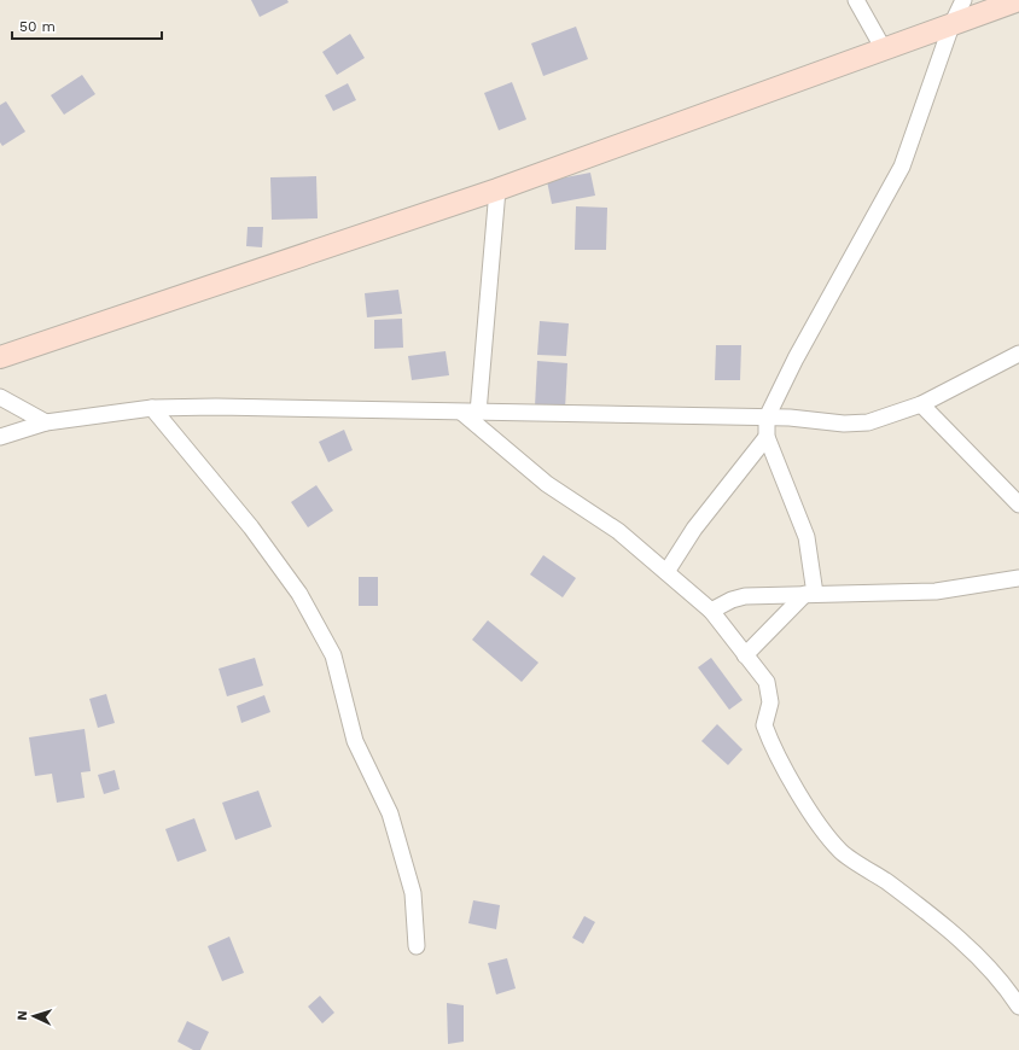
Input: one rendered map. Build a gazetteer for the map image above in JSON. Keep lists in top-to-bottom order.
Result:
{
  "scale_bar": "50 m",
  "north": "left"
}
